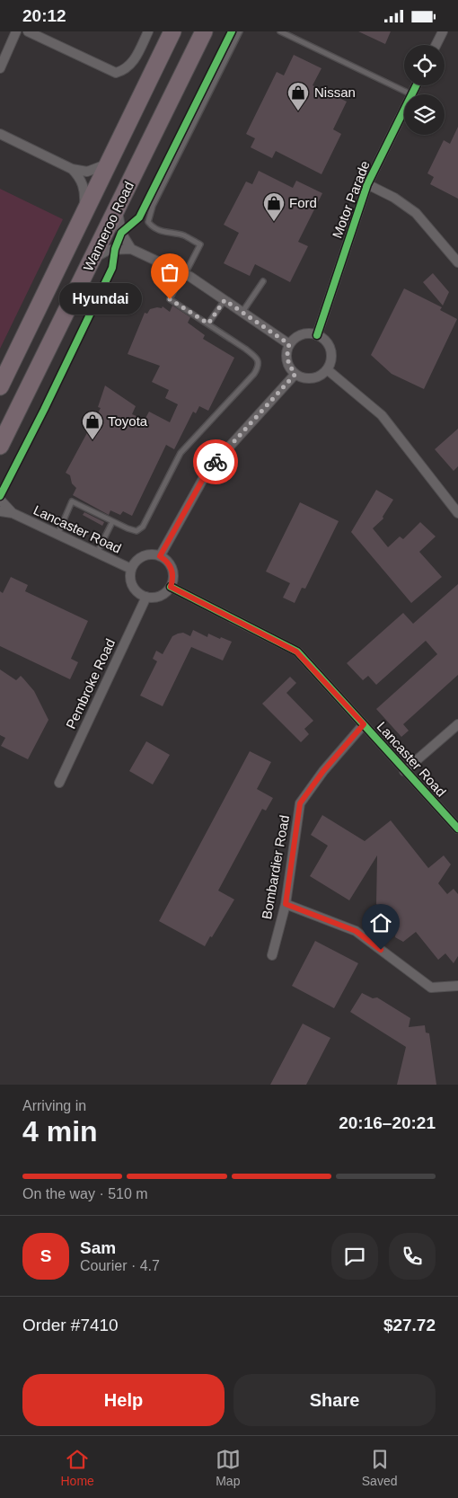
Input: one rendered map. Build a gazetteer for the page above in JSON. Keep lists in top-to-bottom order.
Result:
{
  "streets": {
    "highway": ["Wanneroo Road"],
    "street": [
      "Motor Parade",
      "Lancaster Road",
      "Pembroke Road",
      "Bombardier Road"
    ]
  },
  "crossings": [
    ["Lancaster Road", "Pembroke Road"],
    ["Lancaster Road", "Bombardier Road"]
  ],
  "places": {
    "shop": ["Nissan", "Ford", "Toyota"],
    "other": ["Hyundai"]
  },
  "page": {
    "status": "20:12",
    "bubble": "Hyundai",
    "heading": ["4 min", "Arriving in", "20:16–20:21"],
    "panel": [
      "Sam",
      "Courier · 4.7",
      "Order #7410",
      "$27.72"
    ],
    "bar": "On the way · 510 m",
    "round": "S",
    "buttons": ["Help", "Share"],
    "tabs": ["Home", "Map", "Saved"]
  }
}
